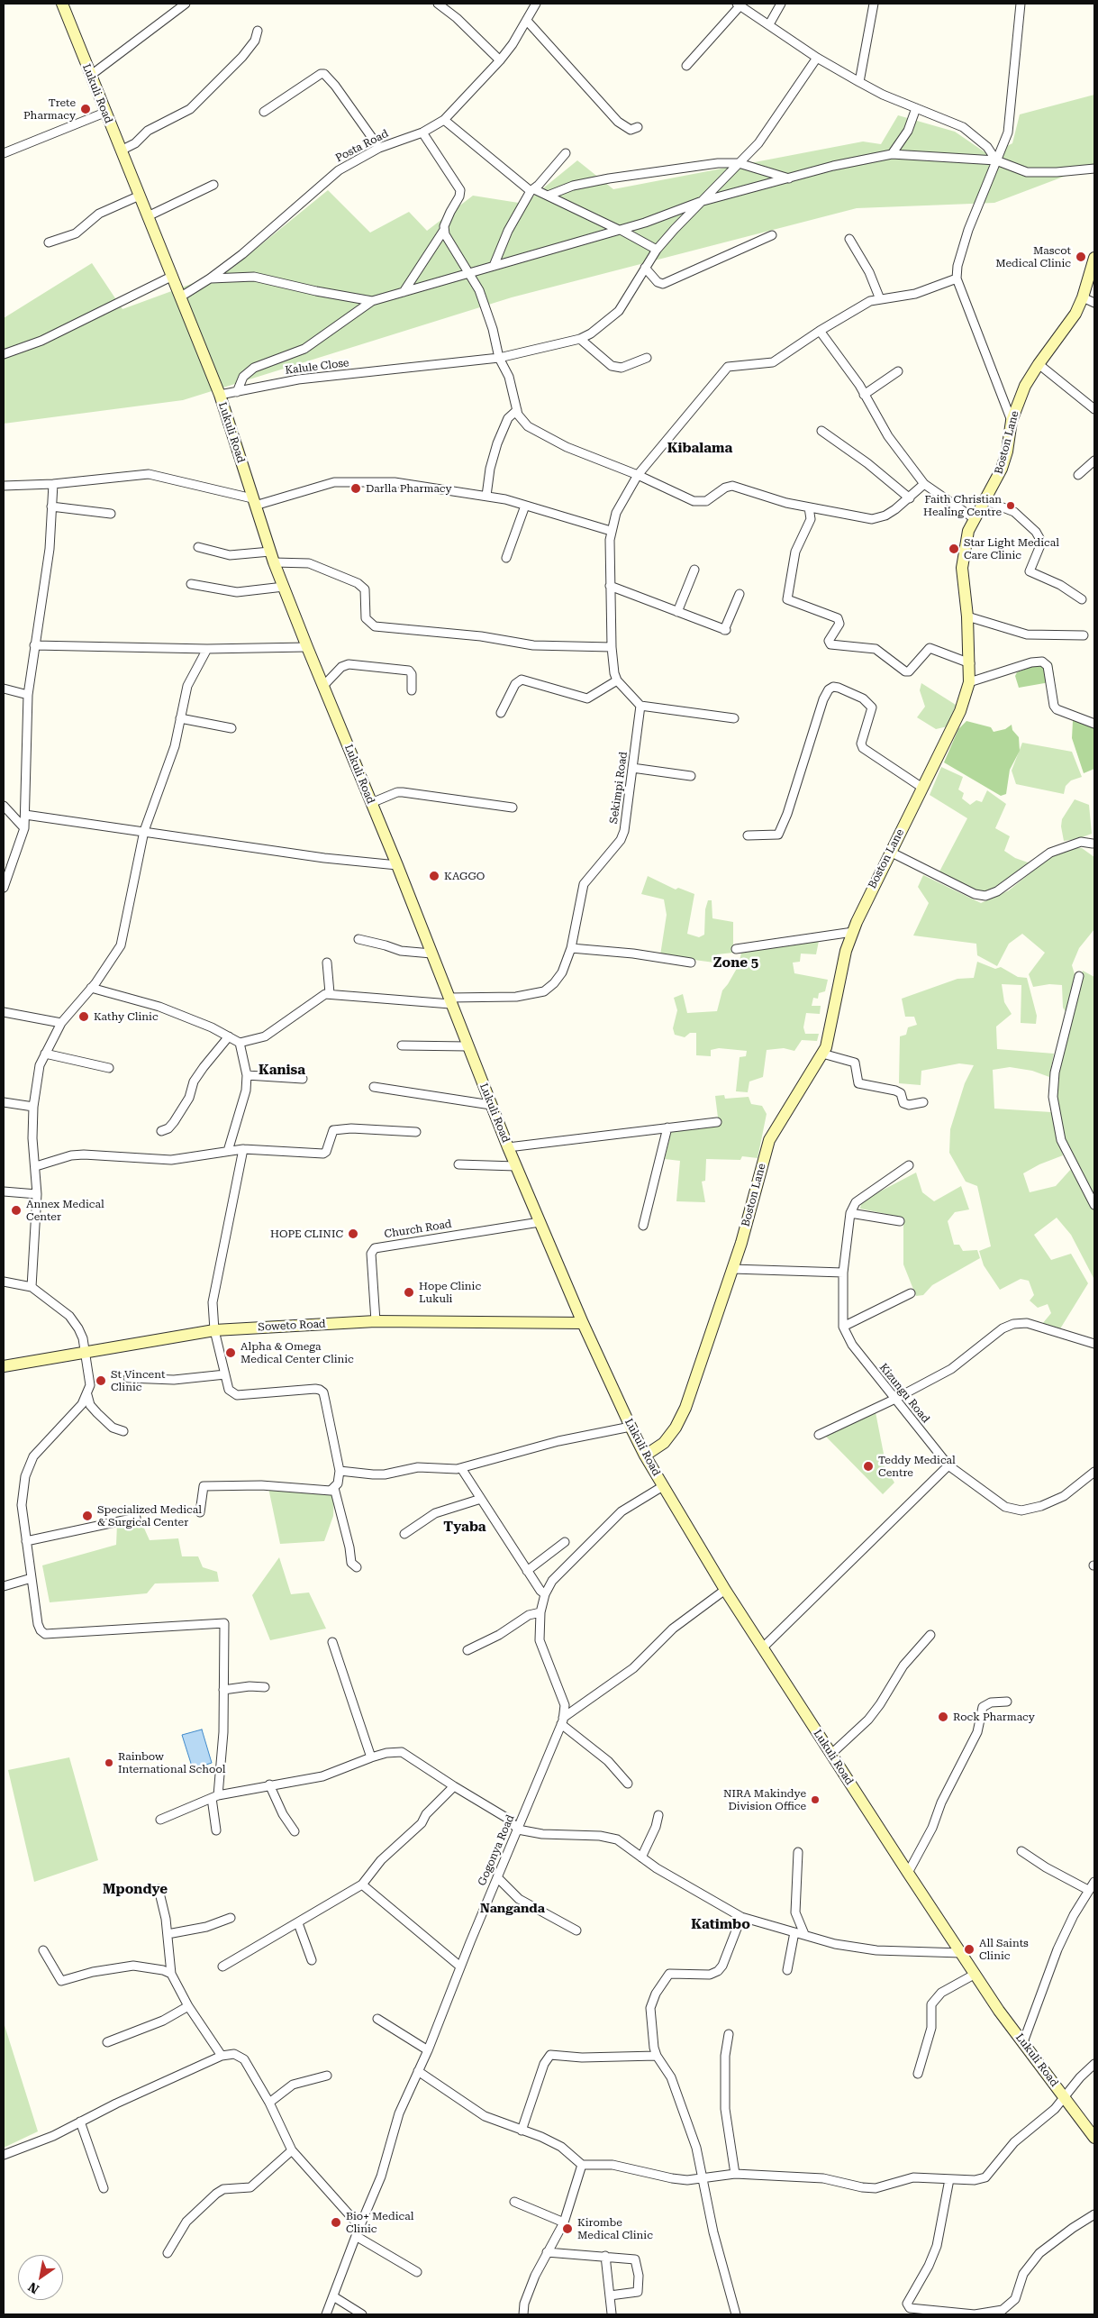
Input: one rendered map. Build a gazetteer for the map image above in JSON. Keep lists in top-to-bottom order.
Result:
{
  "streets": {
    "street": [
      "Lukuli Road",
      "Posta Road",
      "Kalule Close",
      "Boston Lane",
      "Sekimpi Road",
      "Church Road",
      "Soweto Road",
      "Kizungu Road",
      "Gogonya Road"
    ]
  },
  "crossings": [
    ["Lukuli Road", "Posta Road"],
    ["Lukuli Road", "Kalule Close"],
    ["Lukuli Road", "Boston Lane"],
    ["Lukuli Road", "Sekimpi Road"],
    ["Lukuli Road", "Church Road"],
    ["Lukuli Road", "Soweto Road"],
    ["Lukuli Road", "Gogonya Road"],
    ["Church Road", "Soweto Road"]
  ],
  "districts": [
    "Kibalama",
    "Zone 5",
    "Kanisa",
    "Tyaba",
    "Mpondye",
    "Nanganda",
    "Katimbo"
  ],
  "places": [
    "Trete Pharmacy",
    "Mascot Medical Clinic",
    "Darlla Pharmacy",
    "Faith Christian Healing Centre",
    "Star Light Medical Care Clinic",
    "KAGGO",
    "Kathy Clinic",
    "Annex Medical Center",
    "HOPE CLINIC",
    "Hope Clinic Lukuli",
    "Alpha & Omega Medical Center Clinic",
    "St Vincent Clinic",
    "Teddy Medical Centre",
    "Specialized Medical & Surgical Center",
    "Rock Pharmacy",
    "Rainbow International School",
    "NIRA Makindye Division Office",
    "All Saints Clinic",
    "Bio+ Medical Clinic",
    "Kirombe Medical Clinic"
  ],
  "north": "bottom left"
}
